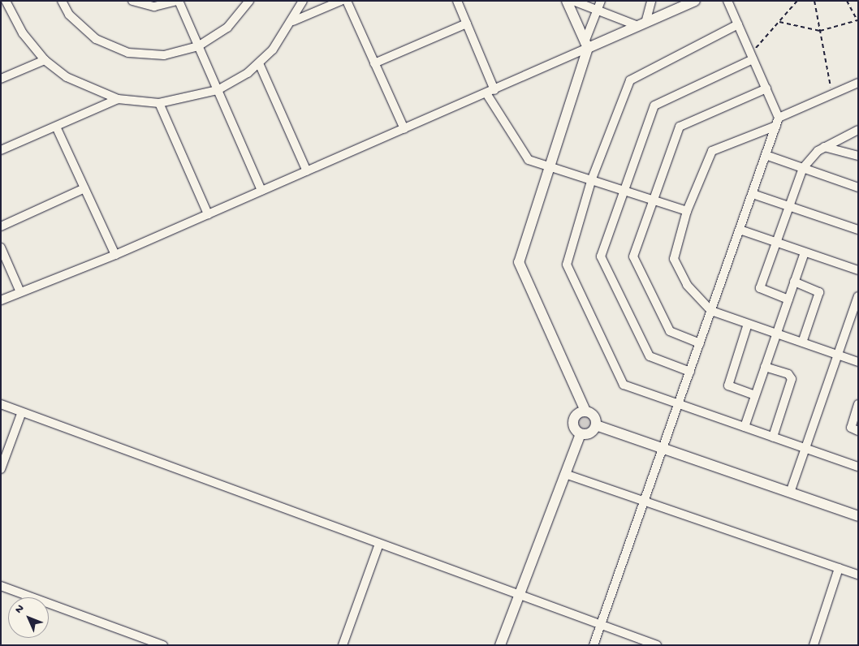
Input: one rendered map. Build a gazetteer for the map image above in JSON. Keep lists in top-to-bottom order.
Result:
{
  "north": "top left"
}
